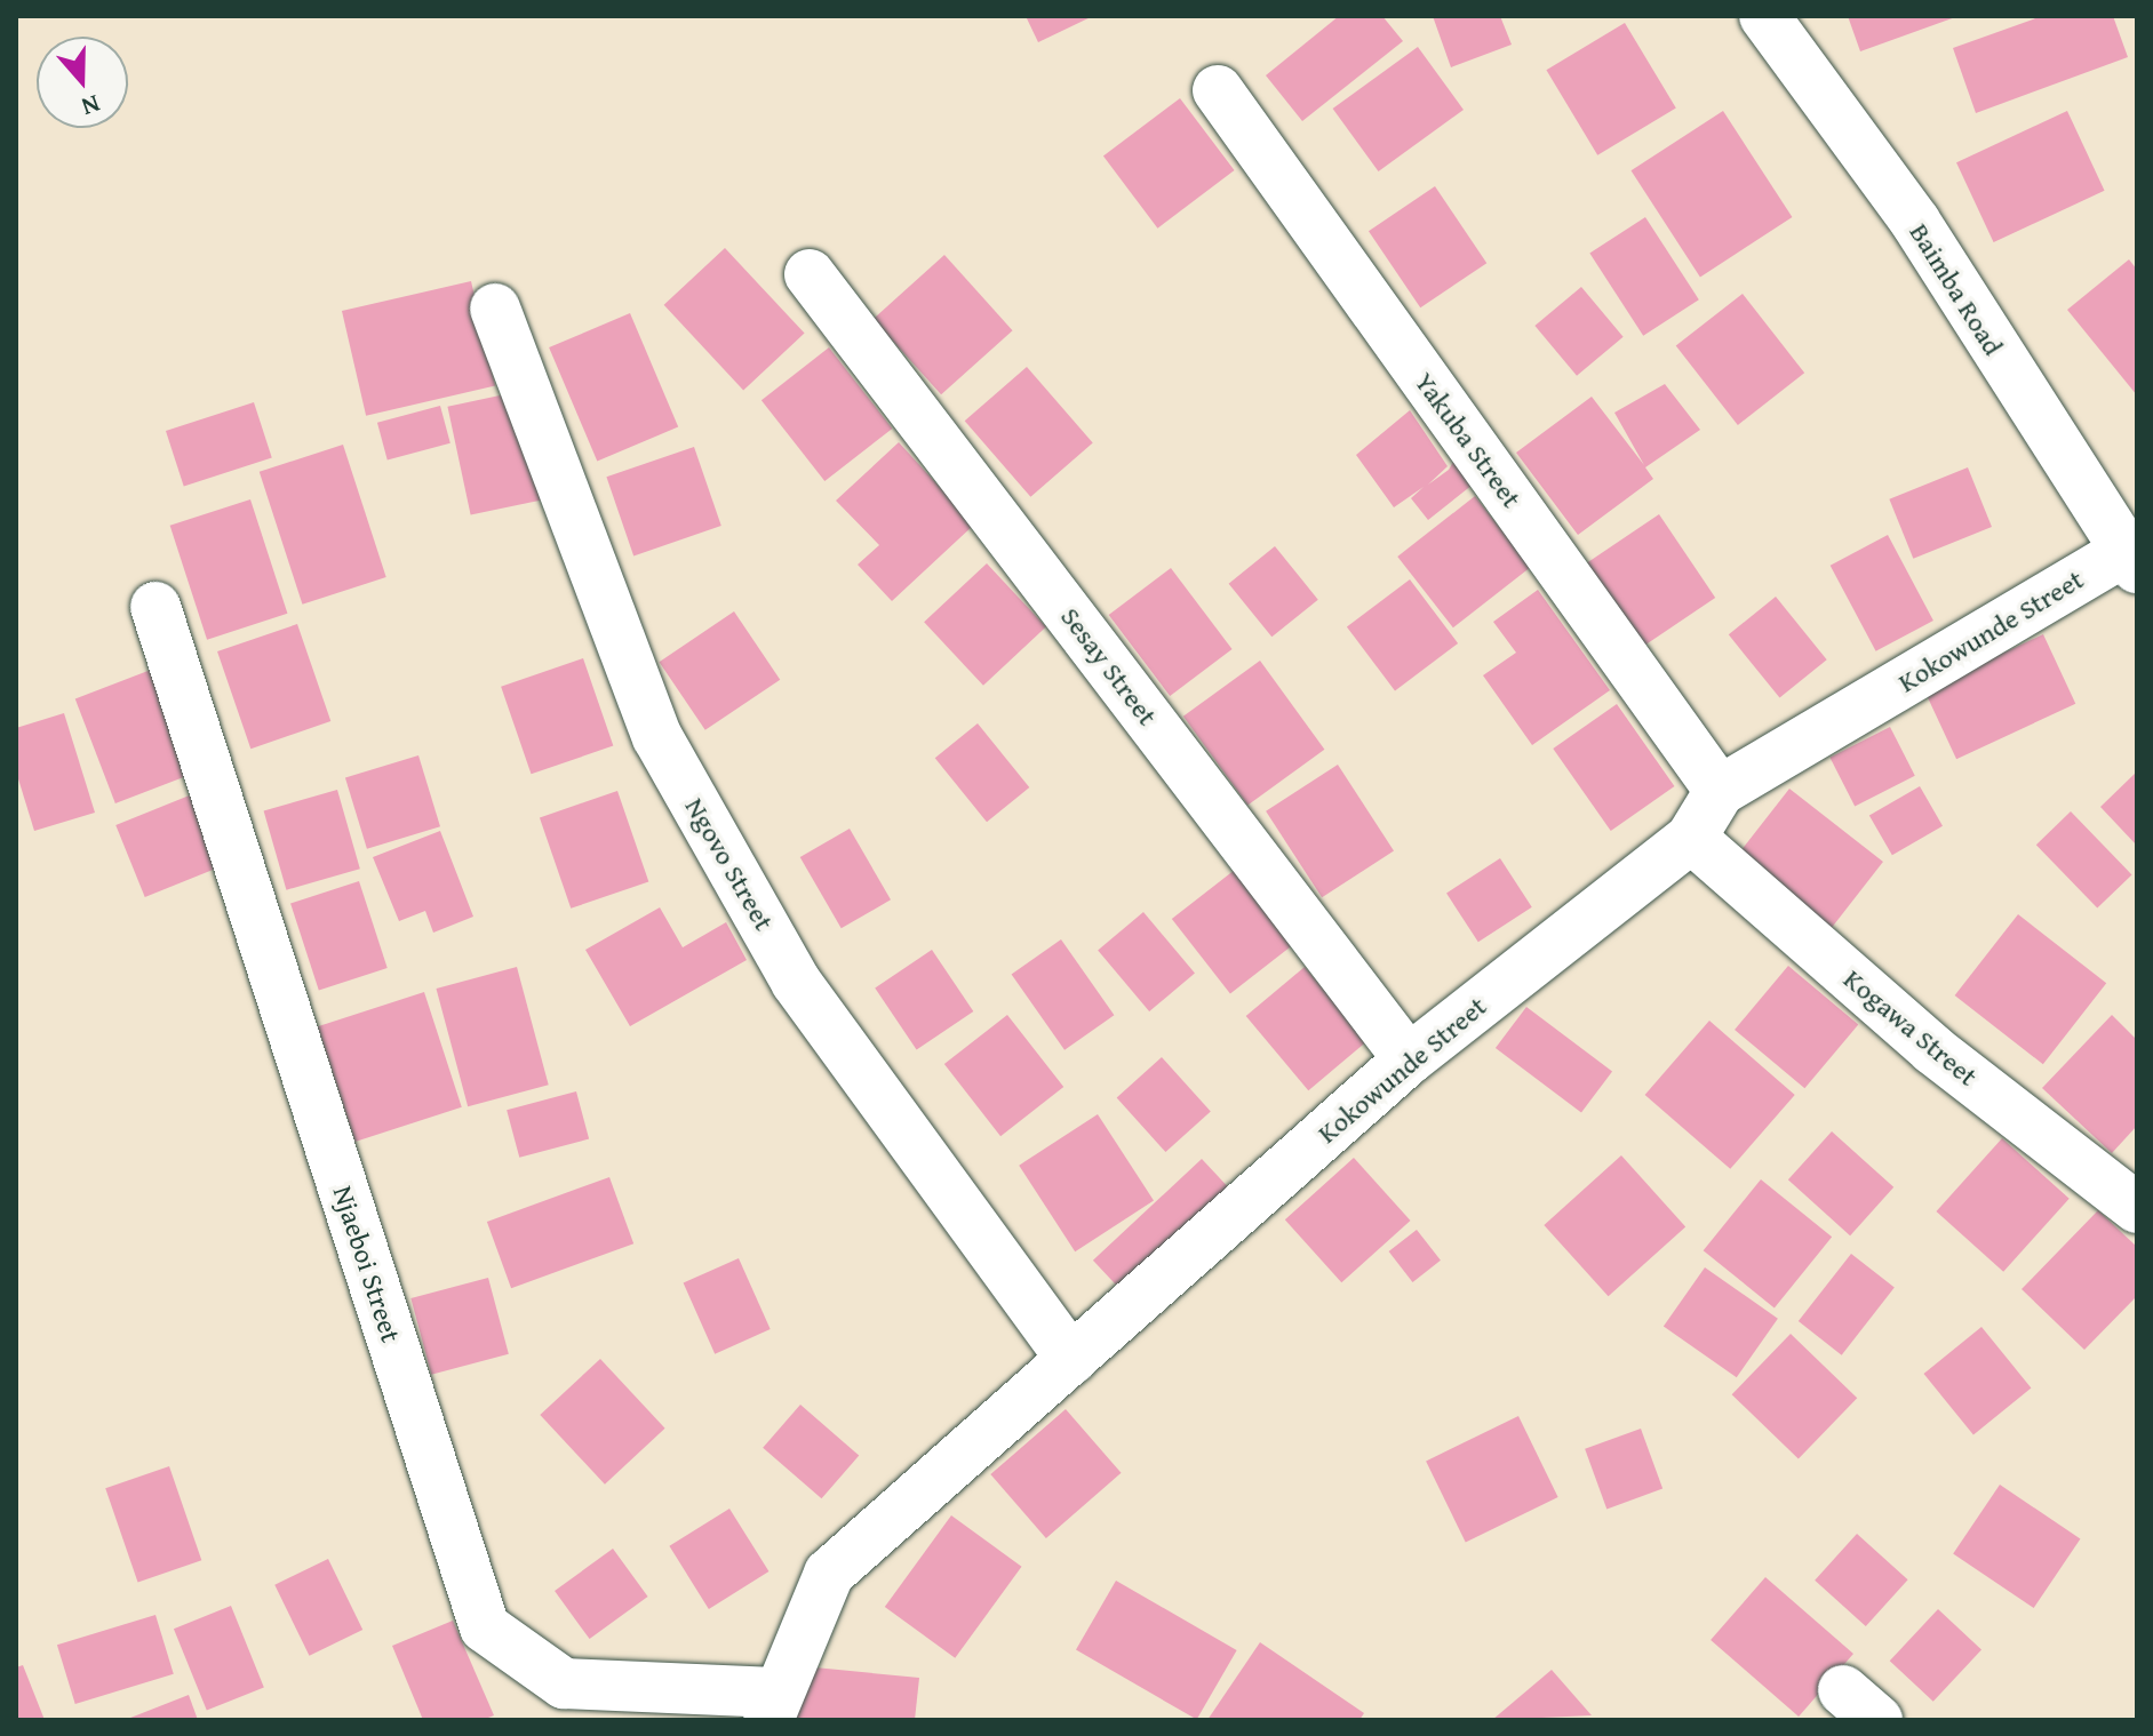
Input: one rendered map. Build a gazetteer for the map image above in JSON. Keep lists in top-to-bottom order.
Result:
{
  "streets": {
    "street": [
      "Baimba Road",
      "Yakuba Street",
      "Kokowunde Street",
      "Sesay Street",
      "Ngovo Street",
      "Kogawa Street",
      "Njaeboi Street"
    ]
  },
  "crossings": [
    ["Baimba Road", "Kokowunde Street"],
    ["Yakuba Street", "Kokowunde Street"],
    ["Kokowunde Street", "Sesay Street"],
    ["Kokowunde Street", "Ngovo Street"],
    ["Kokowunde Street", "Kogawa Street"],
    ["Kokowunde Street", "Njaeboi Street"]
  ],
  "north": "bottom"
}
